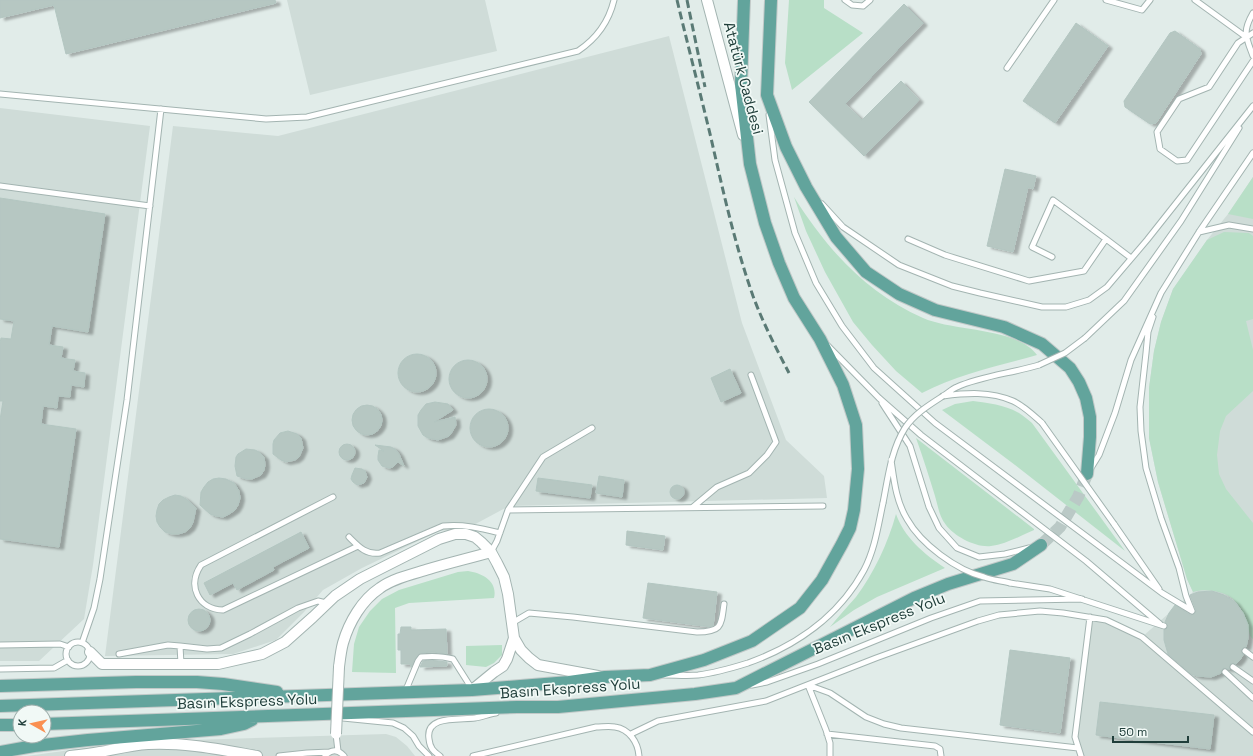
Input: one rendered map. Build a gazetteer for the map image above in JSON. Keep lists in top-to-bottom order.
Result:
{
  "streets": {
    "main road": ["Basın Ekspress Yolu"],
    "street": ["Atatürk Caddesi"]
  },
  "scale_bar": "50 m",
  "north": "left"
}
